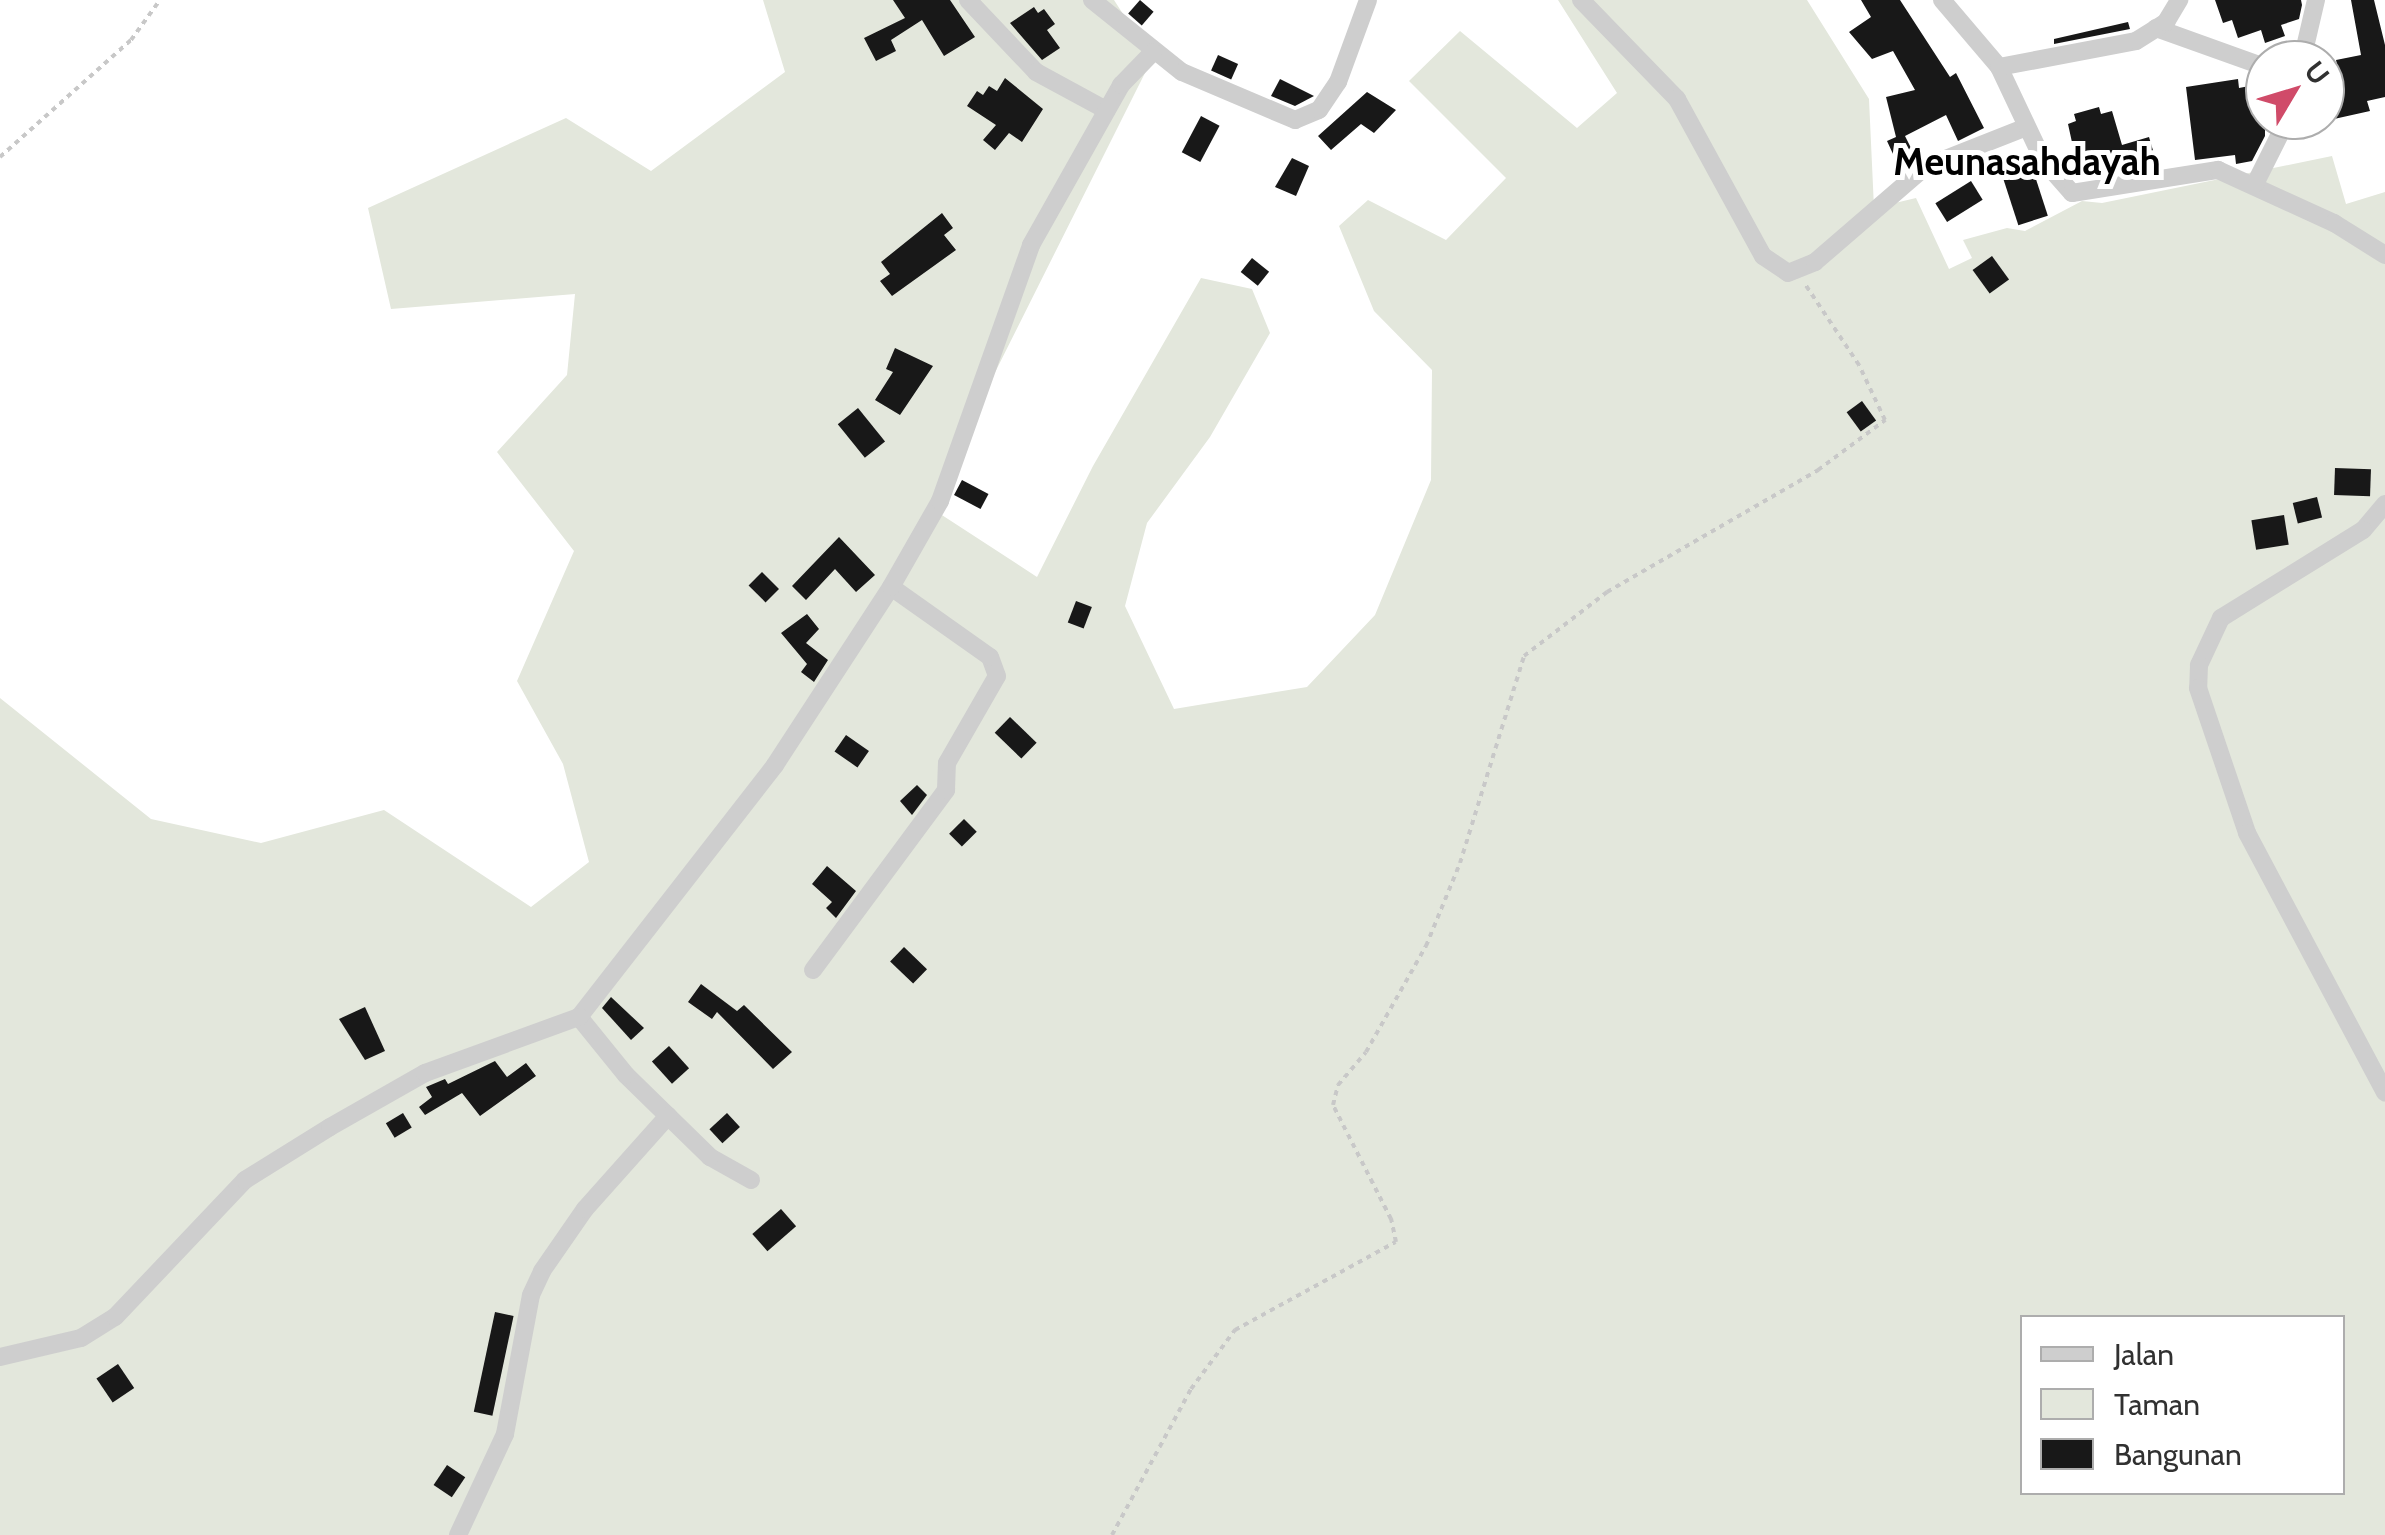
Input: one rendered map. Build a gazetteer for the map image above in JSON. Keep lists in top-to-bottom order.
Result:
{
  "districts": ["Meunasahdayah"],
  "legend": ["Jalan", "Taman", "Bangunan"],
  "north": "top right"
}
